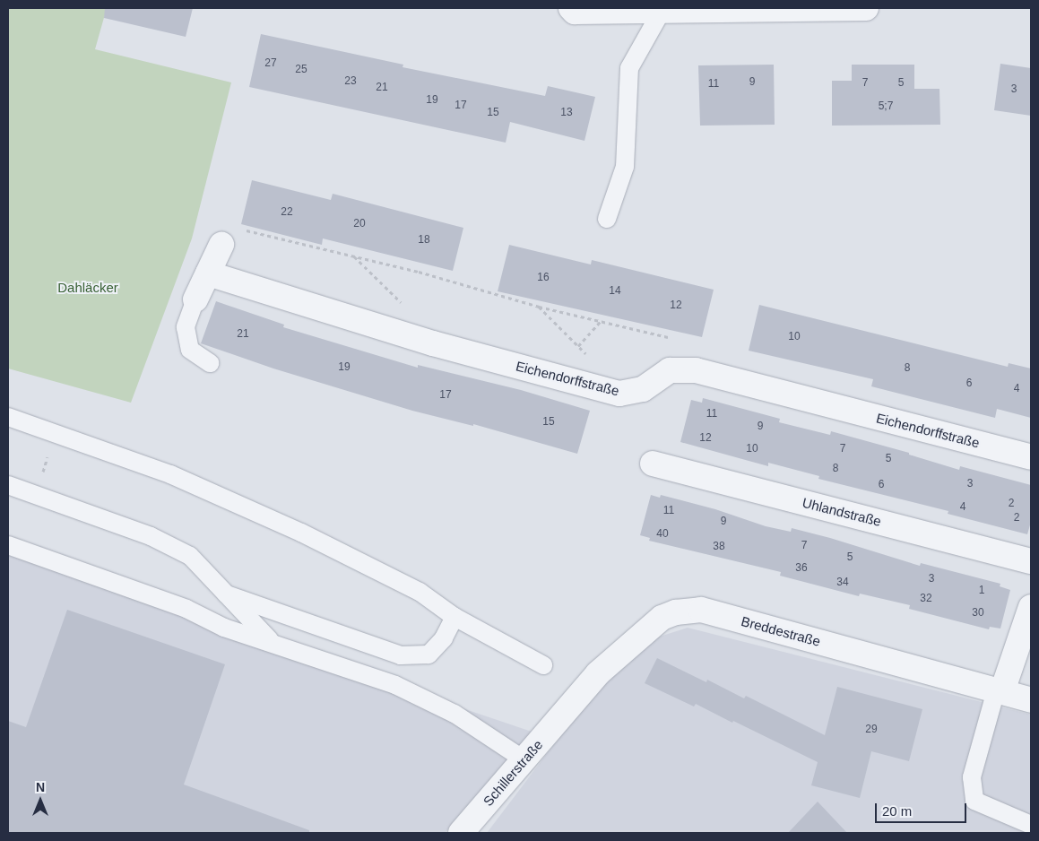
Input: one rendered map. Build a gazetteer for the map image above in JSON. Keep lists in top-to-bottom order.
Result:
{
  "streets": {
    "street": [
      "Eichendorffstraße",
      "Uhlandstraße",
      "Breddestraße",
      "Schillerstraße"
    ]
  },
  "crossings": [
    ["Breddestraße", "Schillerstraße"]
  ],
  "parks": ["Dahläcker"],
  "house_numbers": [
    "27",
    "25",
    "23",
    "9",
    "7",
    "5",
    "11",
    "21",
    "3",
    "19",
    "17",
    "5;7",
    "15",
    "13",
    "22",
    "20",
    "18",
    "16",
    "14",
    "12",
    "21",
    "10",
    "19",
    "8",
    "6",
    "4",
    "17",
    "11",
    "15",
    "9",
    "12",
    "10",
    "7",
    "5",
    "8",
    "3",
    "6",
    "2",
    "4",
    "11",
    "2",
    "9",
    "40",
    "7",
    "38",
    "5",
    "36",
    "3",
    "34",
    "1",
    "32",
    "30",
    "29"
  ],
  "scale_bar": "20 m",
  "north": "top"
}
